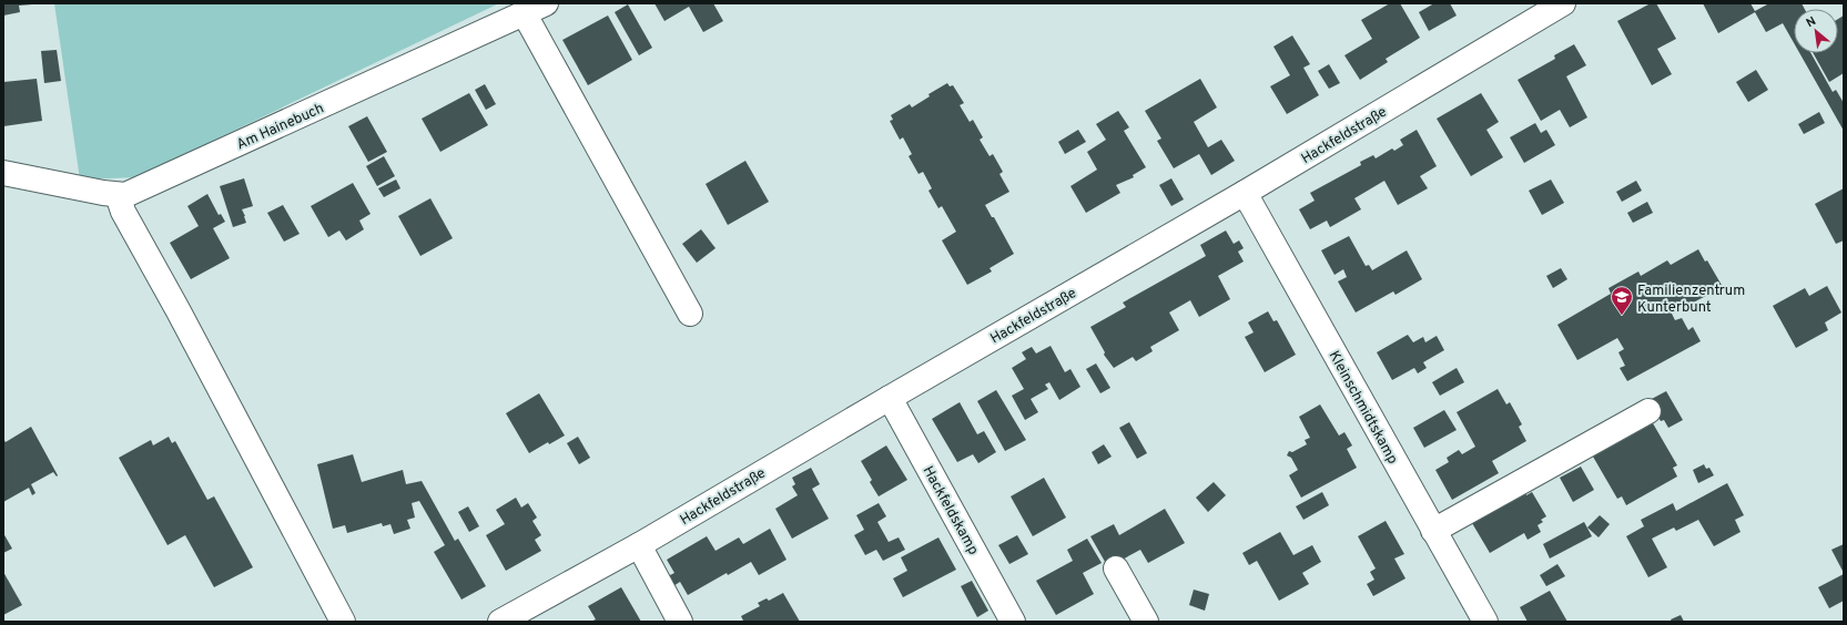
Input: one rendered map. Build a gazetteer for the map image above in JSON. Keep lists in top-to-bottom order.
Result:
{
  "streets": {
    "street": [
      "Am Hainebuch",
      "Hackfeldstraße",
      "Kleinschmidtskamp",
      "Hackfeldskamp"
    ]
  },
  "crossings": [
    ["Hackfeldstraße", "Kleinschmidtskamp"],
    ["Hackfeldstraße", "Hackfeldskamp"]
  ],
  "places": {
    "school or university": ["Familienzentrum Kunterbunt"]
  },
  "north": "top left"
}
